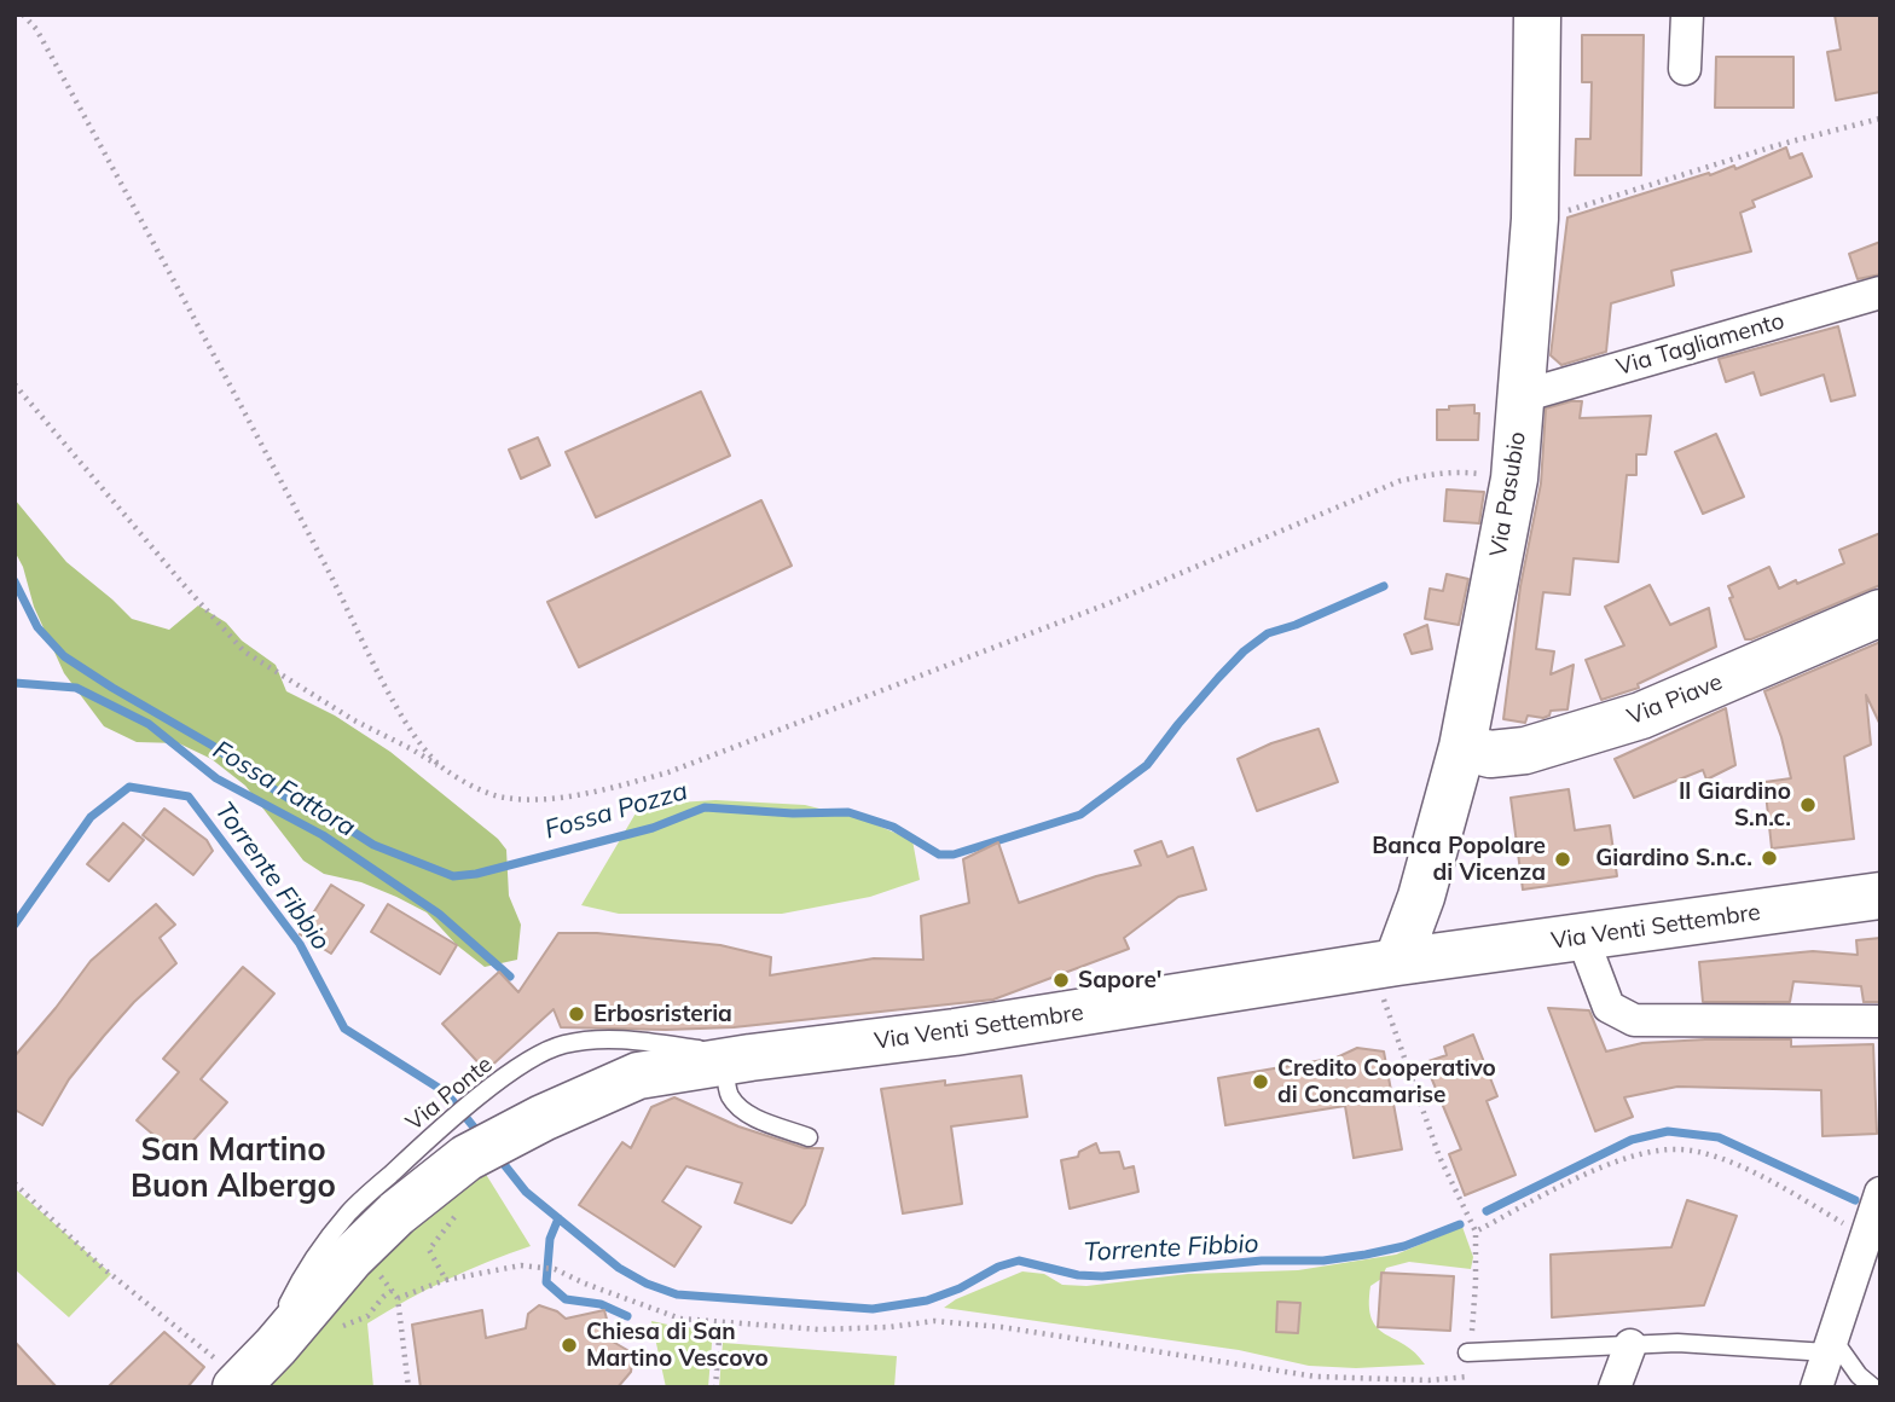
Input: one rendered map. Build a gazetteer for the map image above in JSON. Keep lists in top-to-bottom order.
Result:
{
  "streets": {
    "main road": ["Via Pasubio", "Via Piave", "Via Venti Settembre"],
    "street": ["Via Tagliamento"],
    "lane": ["Via Ponte"]
  },
  "crossings": [
    ["Via Tagliamento", "Via Pasubio"],
    ["Via Pasubio", "Via Piave"],
    ["Via Pasubio", "Via Venti Settembre"],
    ["Via Venti Settembre", "Via Ponte"]
  ],
  "districts": ["San Martino Buon Albergo"],
  "water": ["Fossa Fattora", "Fossa Pozza", "Torrente Fibbio"],
  "places": [
    "Il Giardino S.n.c.",
    "Giardino S.n.c.",
    "Banca Popolare di Vicenza",
    "Sapore'",
    "Erbosristeria",
    "Credito Cooperativo di Concamarise",
    "Chiesa di San Martino Vescovo"
  ]
}
